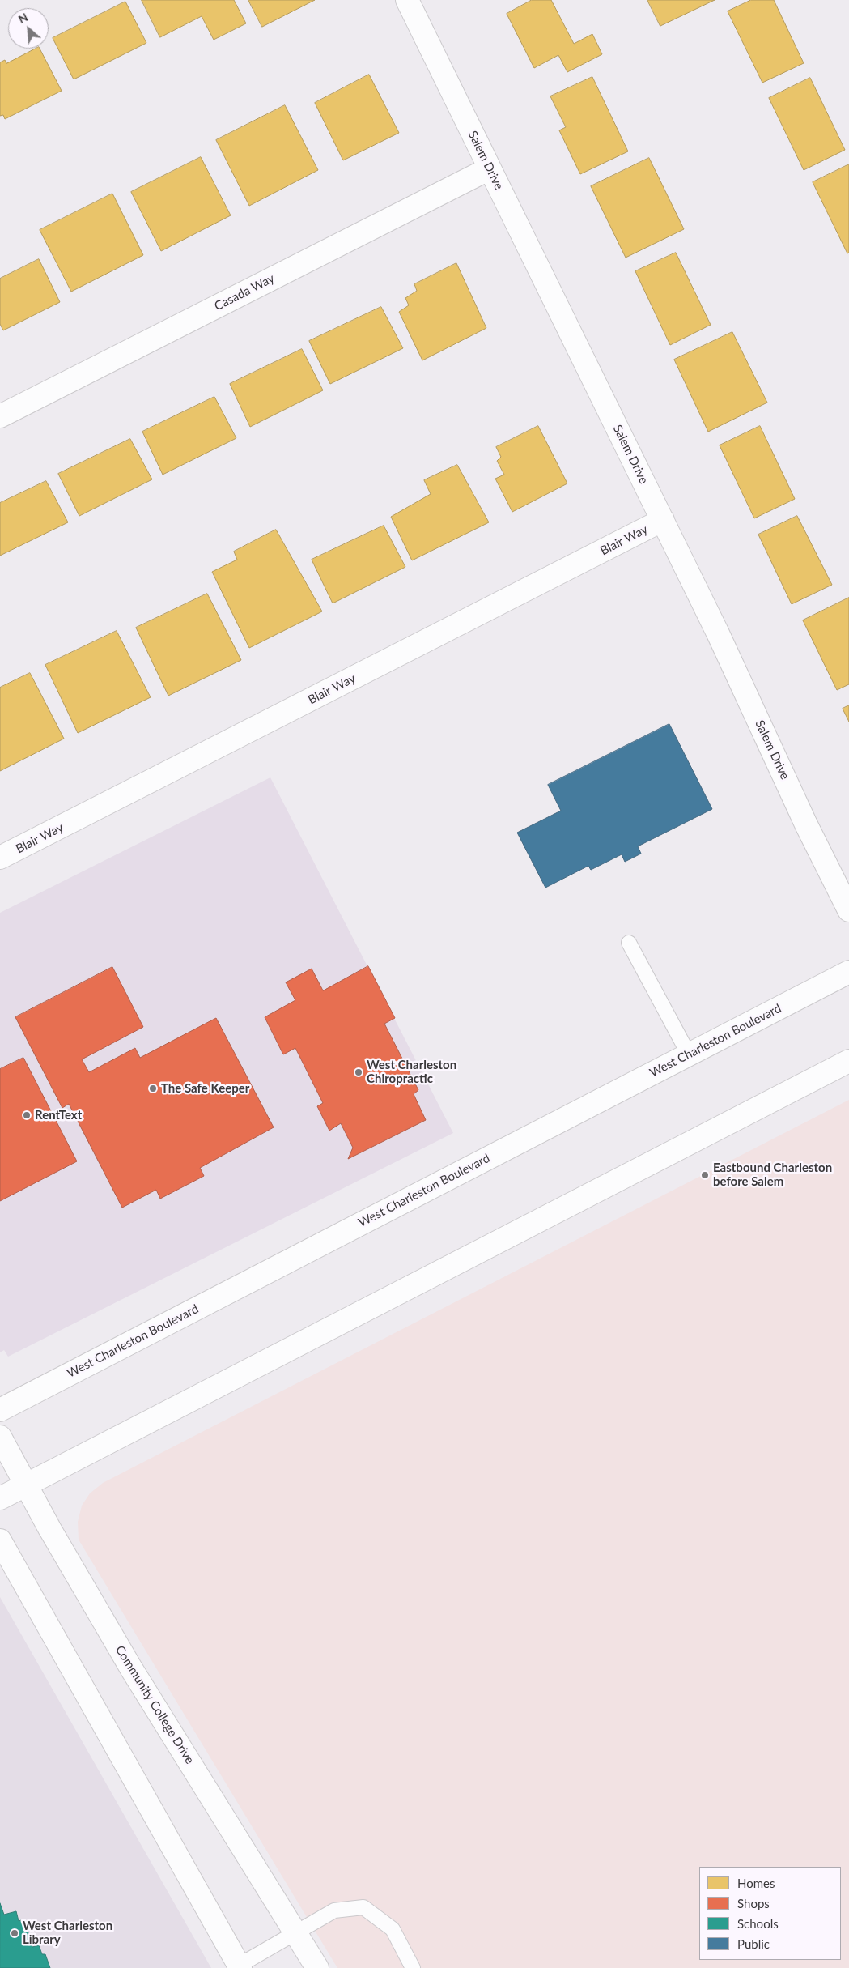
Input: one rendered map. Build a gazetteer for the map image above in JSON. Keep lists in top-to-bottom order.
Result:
{
  "streets": {
    "street": [
      "Salem Drive",
      "Casada Way",
      "Blair Way",
      "West Charleston Boulevard",
      "Community College Drive"
    ]
  },
  "crossings": [
    ["Salem Drive", "Casada Way"],
    ["Salem Drive", "Blair Way"]
  ],
  "places": [
    "West Charleston Chiropractic",
    "The Safe Keeper",
    "RentText",
    "Eastbound Charleston before Salem",
    "West Charleston Library"
  ],
  "legend": [
    "Homes",
    "Shops",
    "Schools",
    "Public"
  ],
  "north": "top left"
}
